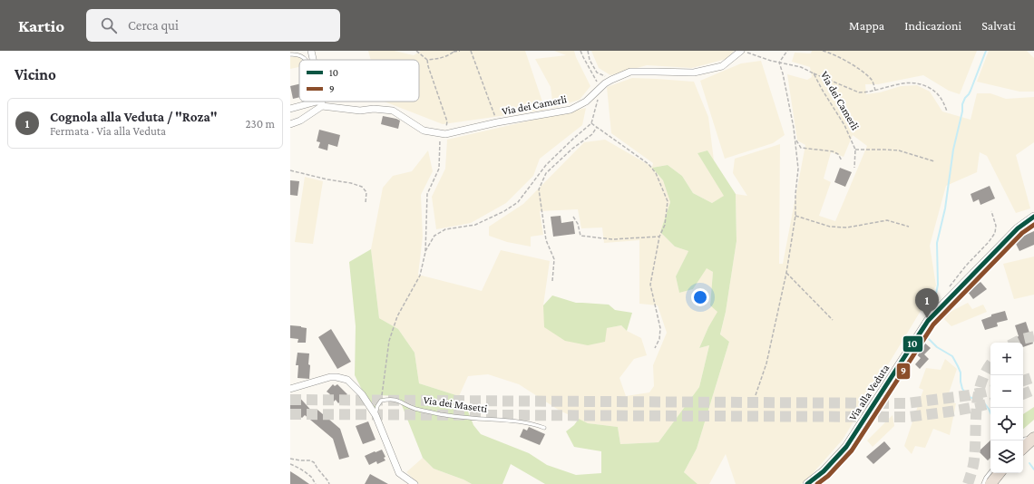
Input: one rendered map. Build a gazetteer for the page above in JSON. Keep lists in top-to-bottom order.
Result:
{
  "streets": {
    "street": ["Via dei Camerli", "Via alla Veduta"],
    "lane": ["Via dei Masetti"]
  },
  "lines": ["transit line 10", "transit line 9"],
  "legend": ["10", "9"],
  "page": {
    "header": "Kartio",
    "search": "Cerca qui",
    "nav": ["Mappa", "Indicazioni", "Salvati"],
    "heading": "Vicino",
    "list": [
      {
        "mark": "1",
        "name": "Cognola alla Veduta / \"Roza\"",
        "note": "Fermata · Via alla Veduta",
        "value": "230 m"
      }
    ],
    "pins": "1",
    "map_buttons": ["+", "−"]
  }
}
